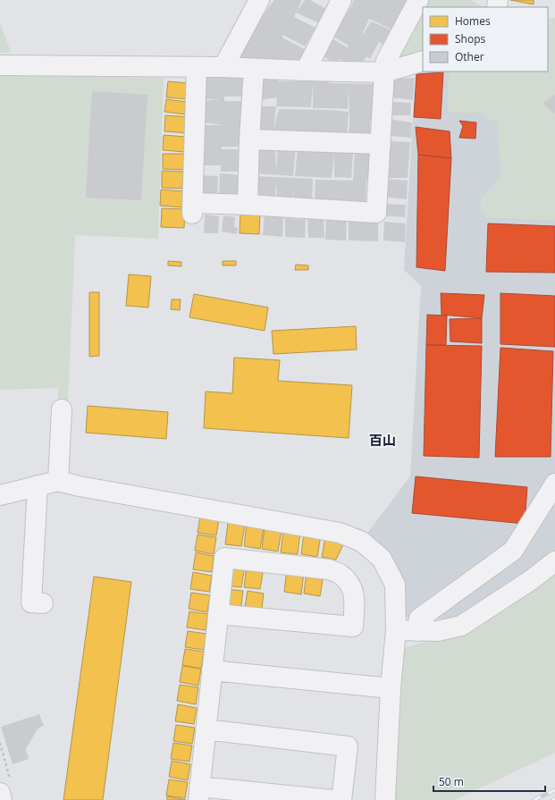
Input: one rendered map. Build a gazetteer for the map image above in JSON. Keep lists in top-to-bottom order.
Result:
{
  "districts": ["百山"],
  "legend": ["Homes", "Shops", "Other"],
  "scale_bar": "50 m"
}
